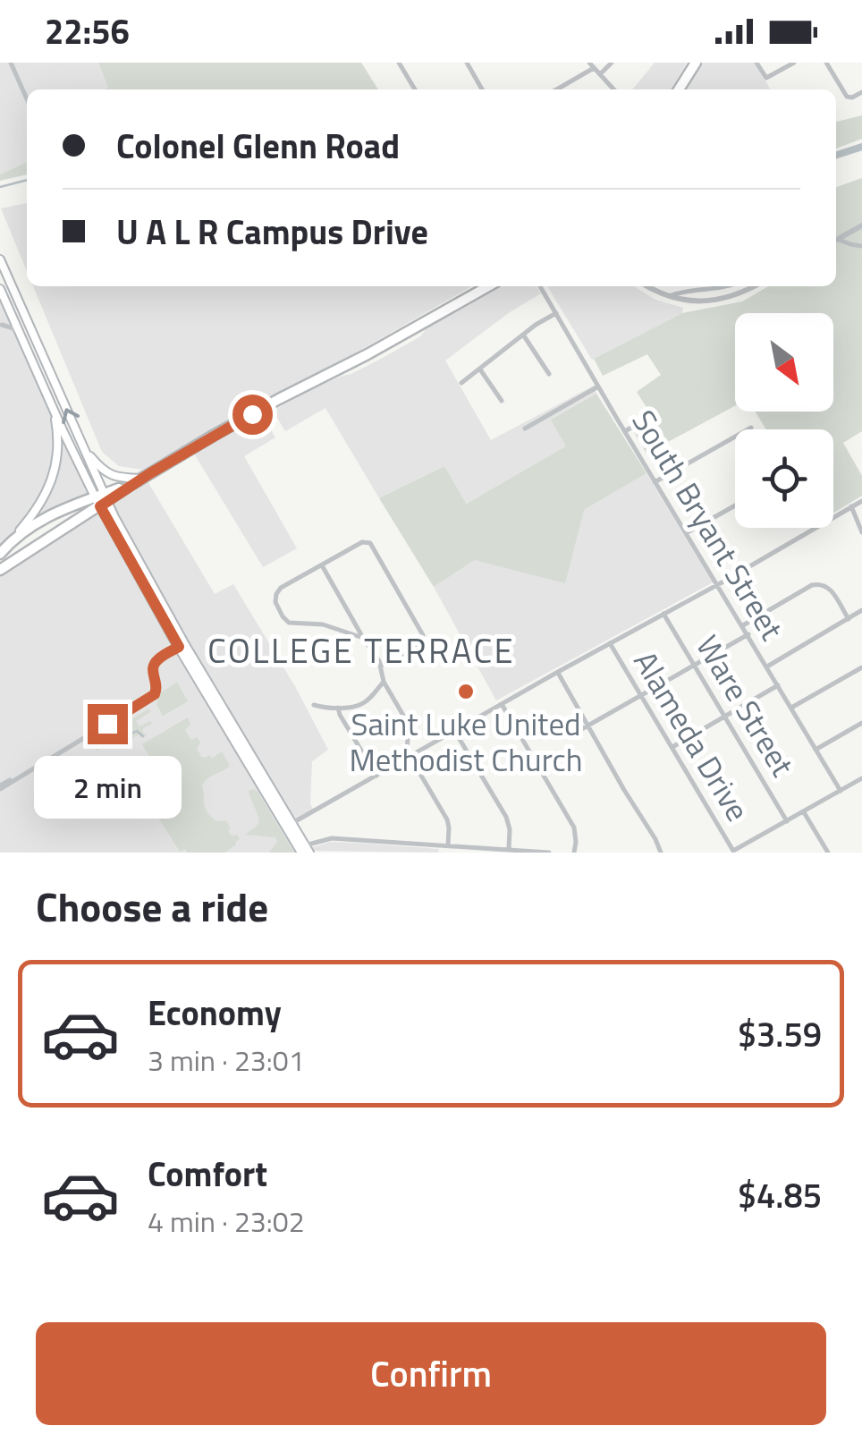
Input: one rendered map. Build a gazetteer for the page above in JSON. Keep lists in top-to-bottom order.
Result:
{
  "streets": {
    "street": ["South Bryant Street", "Ware Street", "Alameda Drive"]
  },
  "districts": ["COLLEGE TERRACE"],
  "places": ["Saint Luke United Methodist Church"],
  "north": "bottom right",
  "page": {
    "status": "22:56",
    "banner": ["Colonel Glenn Road", "U A L R Campus Drive"],
    "bubble": "2 min",
    "heading": "Choose a ride",
    "list": [
      {
        "name": "Economy",
        "note": "3 min · 23:01",
        "value": "$3.59"
      },
      {
        "name": "Comfort",
        "note": "4 min · 23:02",
        "value": "$4.85"
      }
    ],
    "buttons": "Confirm"
  }
}
